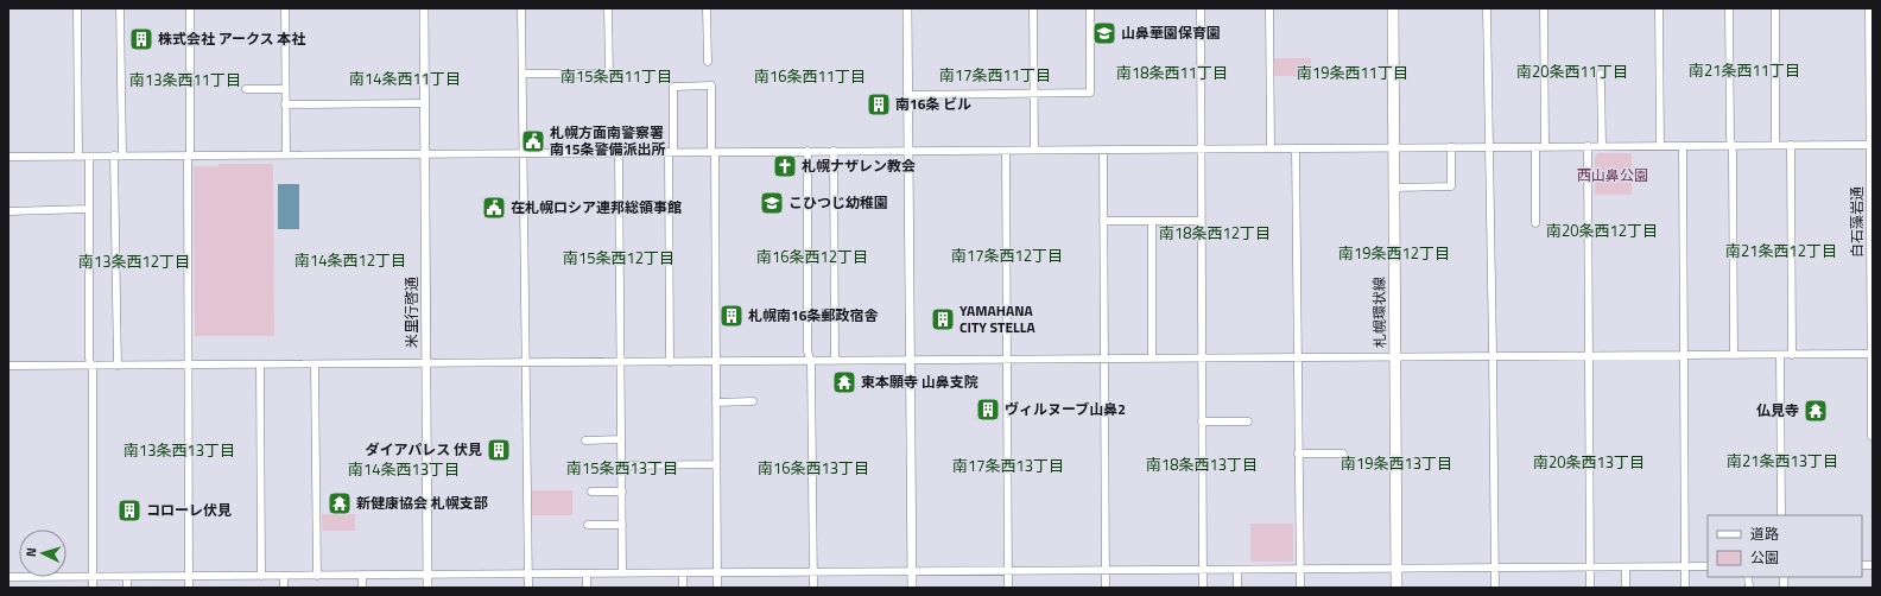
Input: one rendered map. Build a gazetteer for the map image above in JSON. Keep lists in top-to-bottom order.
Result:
{
  "streets": {
    "main road": ["白石藻岩通", "札幌環状線"],
    "street": ["米里行啓通"]
  },
  "districts": [
    "南21条西11丁目",
    "南20条西11丁目",
    "南18条西11丁目",
    "南19条西11丁目",
    "南17条西11丁目",
    "南15条西11丁目",
    "南16条西11丁目",
    "南14条西11丁目",
    "南13条西11丁目",
    "南20条西12丁目",
    "南18条西12丁目",
    "南21条西12丁目",
    "南19条西12丁目",
    "南17条西12丁目",
    "南16条西12丁目",
    "南15条西12丁目",
    "南14条西12丁目",
    "南13条西12丁目",
    "南13条西13丁目",
    "南21条西13丁目",
    "南20条西13丁目",
    "南19条西13丁目",
    "南18条西13丁目",
    "南17条西13丁目",
    "南15条西13丁目",
    "南16条西13丁目",
    "南14条西13丁目"
  ],
  "parks": ["西山鼻公園"],
  "places": {
    "school or university": ["山鼻華園保育園", "こひつじ幼稚園"],
    "building": [
      "株式会社 アークス 本社",
      "南16条 ビル",
      "札幌南16条郵政宿舎",
      "YAMAHANA CITY STELLA",
      "ヴィルヌーブ山鼻2",
      "ダイアパレス 伏見",
      "コローレ伏見"
    ],
    "public building": ["札幌方面南警察署 南15条警備派出所", "在札幌ロシア連邦総領事館"],
    "church": ["札幌ナザレン教会"],
    "temple": ["東本願寺 山鼻支院", "仏見寺", "新健康協会 札幌支部"]
  },
  "legend": ["道路", "公園"],
  "north": "left"
}
